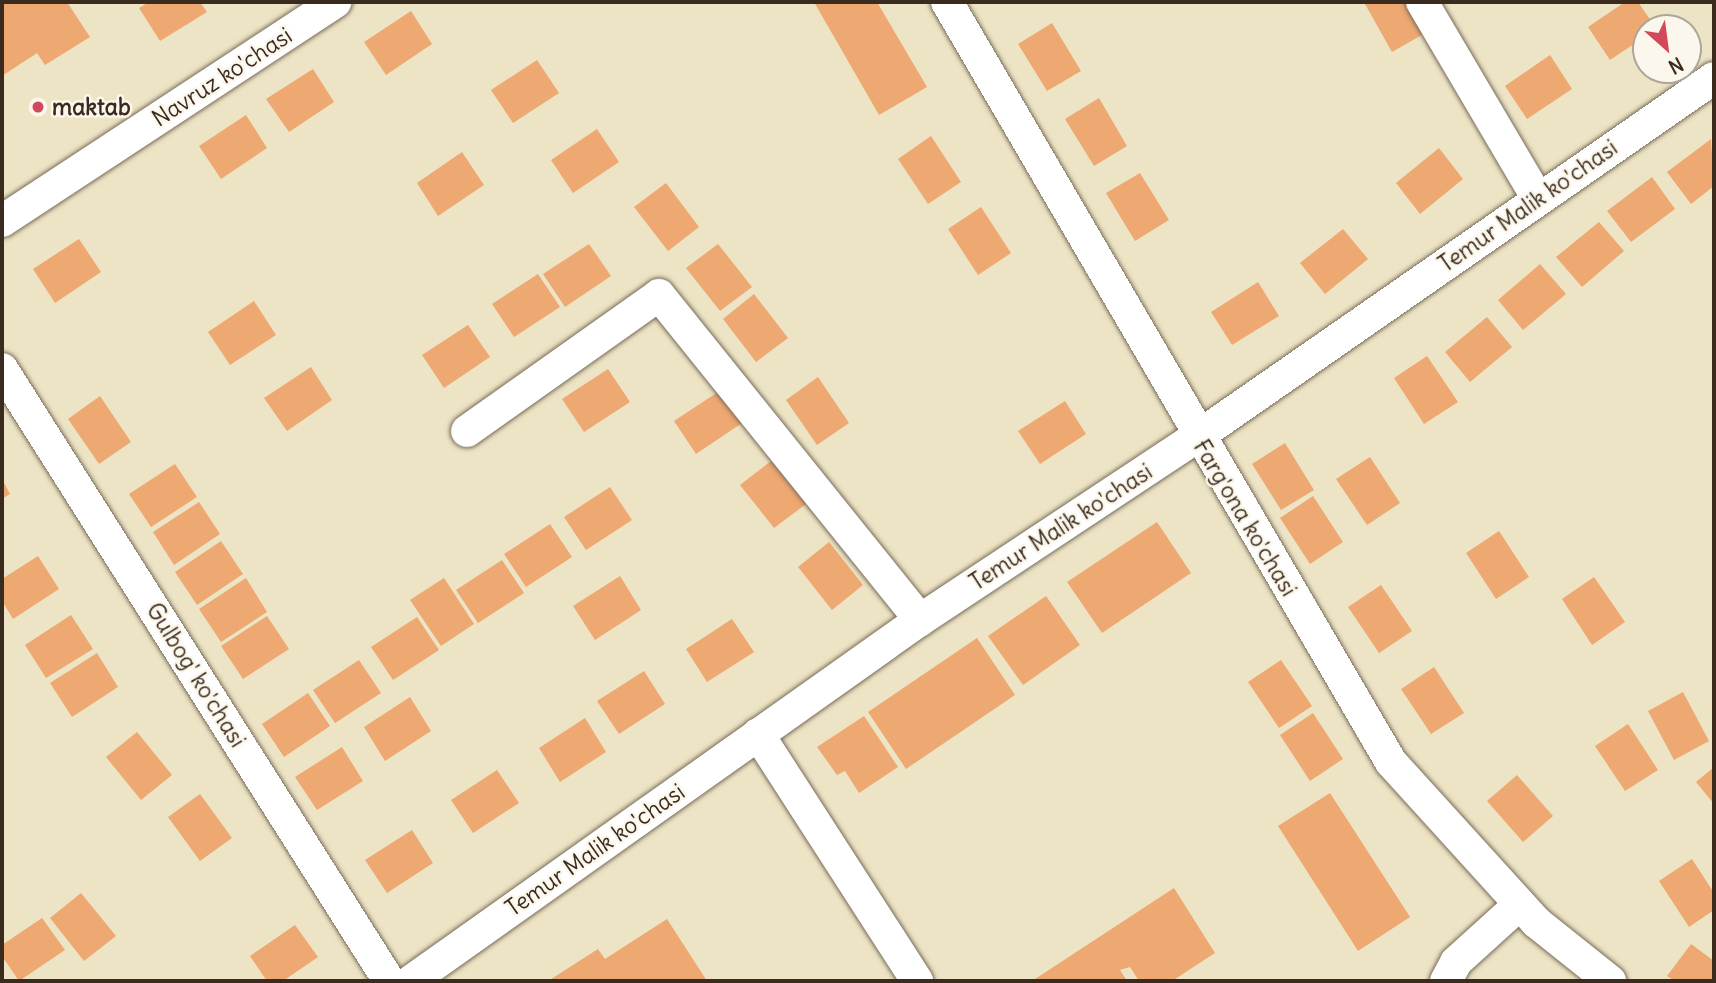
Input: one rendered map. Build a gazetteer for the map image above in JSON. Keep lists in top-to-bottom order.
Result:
{
  "streets": {
    "street": [
      "Navruz ko'chasi",
      "Temur Malik ko'chasi",
      "Farg'ona ko'chasi",
      "Gulbog' ko'chasi"
    ]
  },
  "crossings": [
    ["Temur Malik ko'chasi", "Farg'ona ko'chasi"]
  ],
  "places": ["maktab"],
  "north": "bottom right"
}
